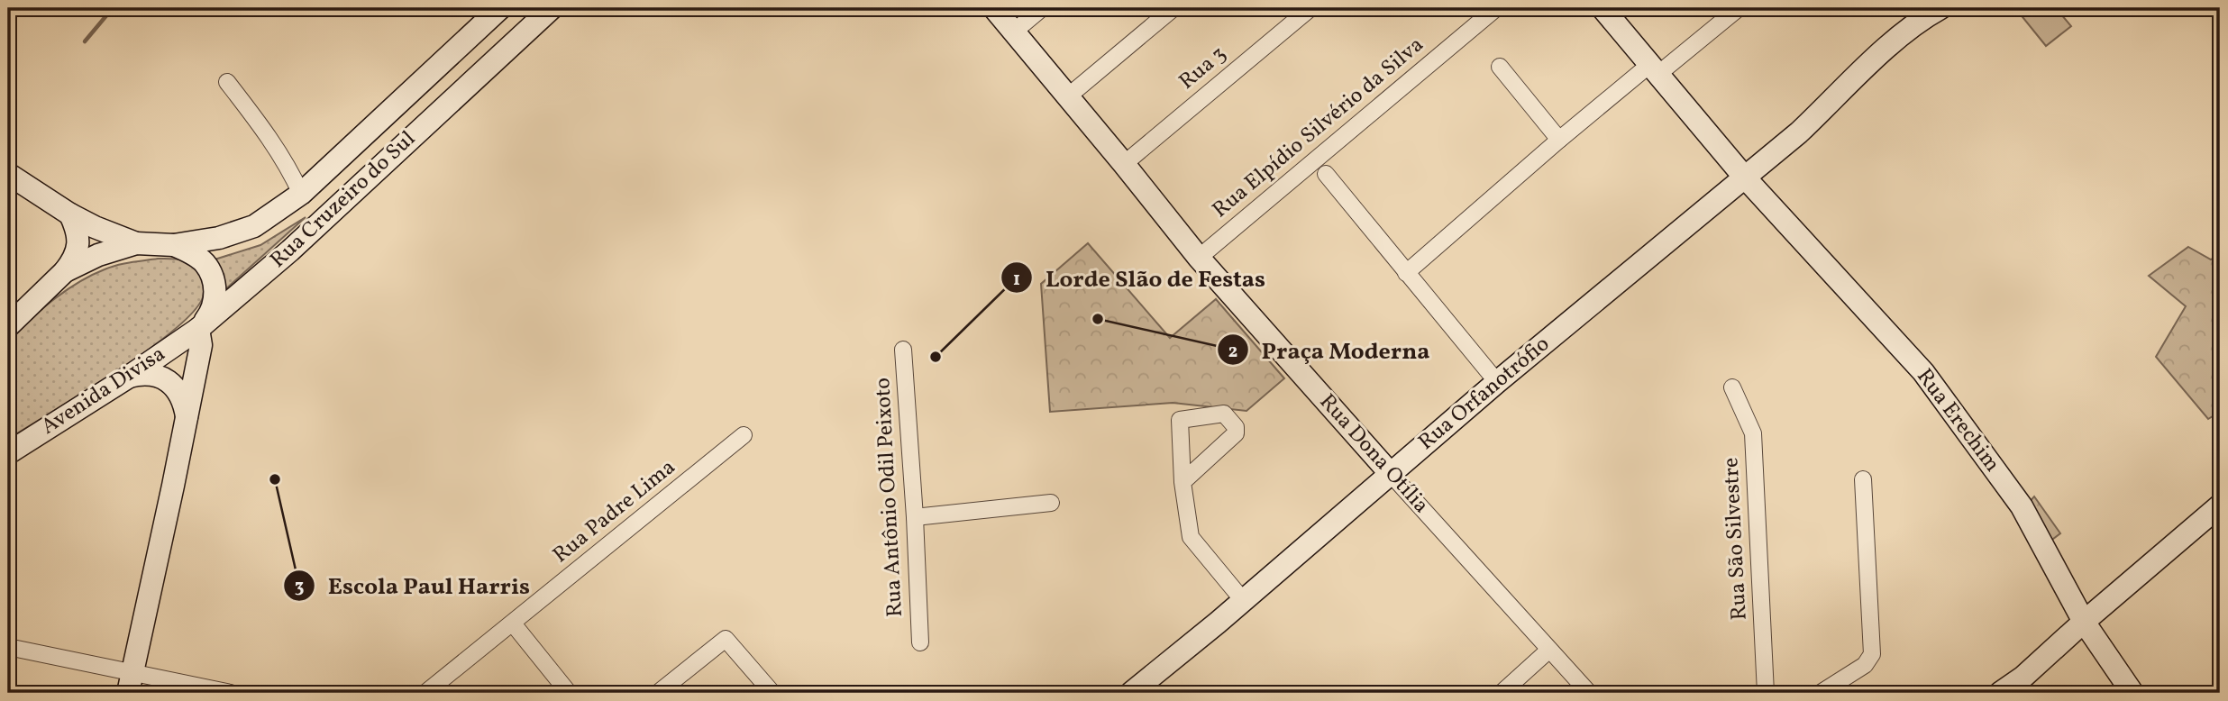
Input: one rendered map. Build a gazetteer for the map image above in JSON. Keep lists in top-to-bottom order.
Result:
{
  "streets": {
    "street": [
      "Rua 3",
      "Rua Elpídio Silvério da Silva",
      "Rua Cruzeiro do Sul",
      "Avenida Divisa",
      "Rua Orfanotrófio",
      "Rua Erechim",
      "Rua Dona Otília",
      "Rua Antônio Odil Peixoto",
      "Rua Padre Lima",
      "Rua São Silvestre"
    ]
  },
  "crossings": [
    ["Rua 3", "Rua Dona Otília"],
    ["Rua Elpídio Silvério da Silva", "Rua Dona Otília"],
    ["Rua Cruzeiro do Sul", "Avenida Divisa"],
    ["Rua Orfanotrófio", "Rua Erechim"],
    ["Rua Orfanotrófio", "Rua Dona Otília"]
  ],
  "places": ["Praça Moderna", "Lorde Slão de Festas", "Escola Paul Harris"]
}
